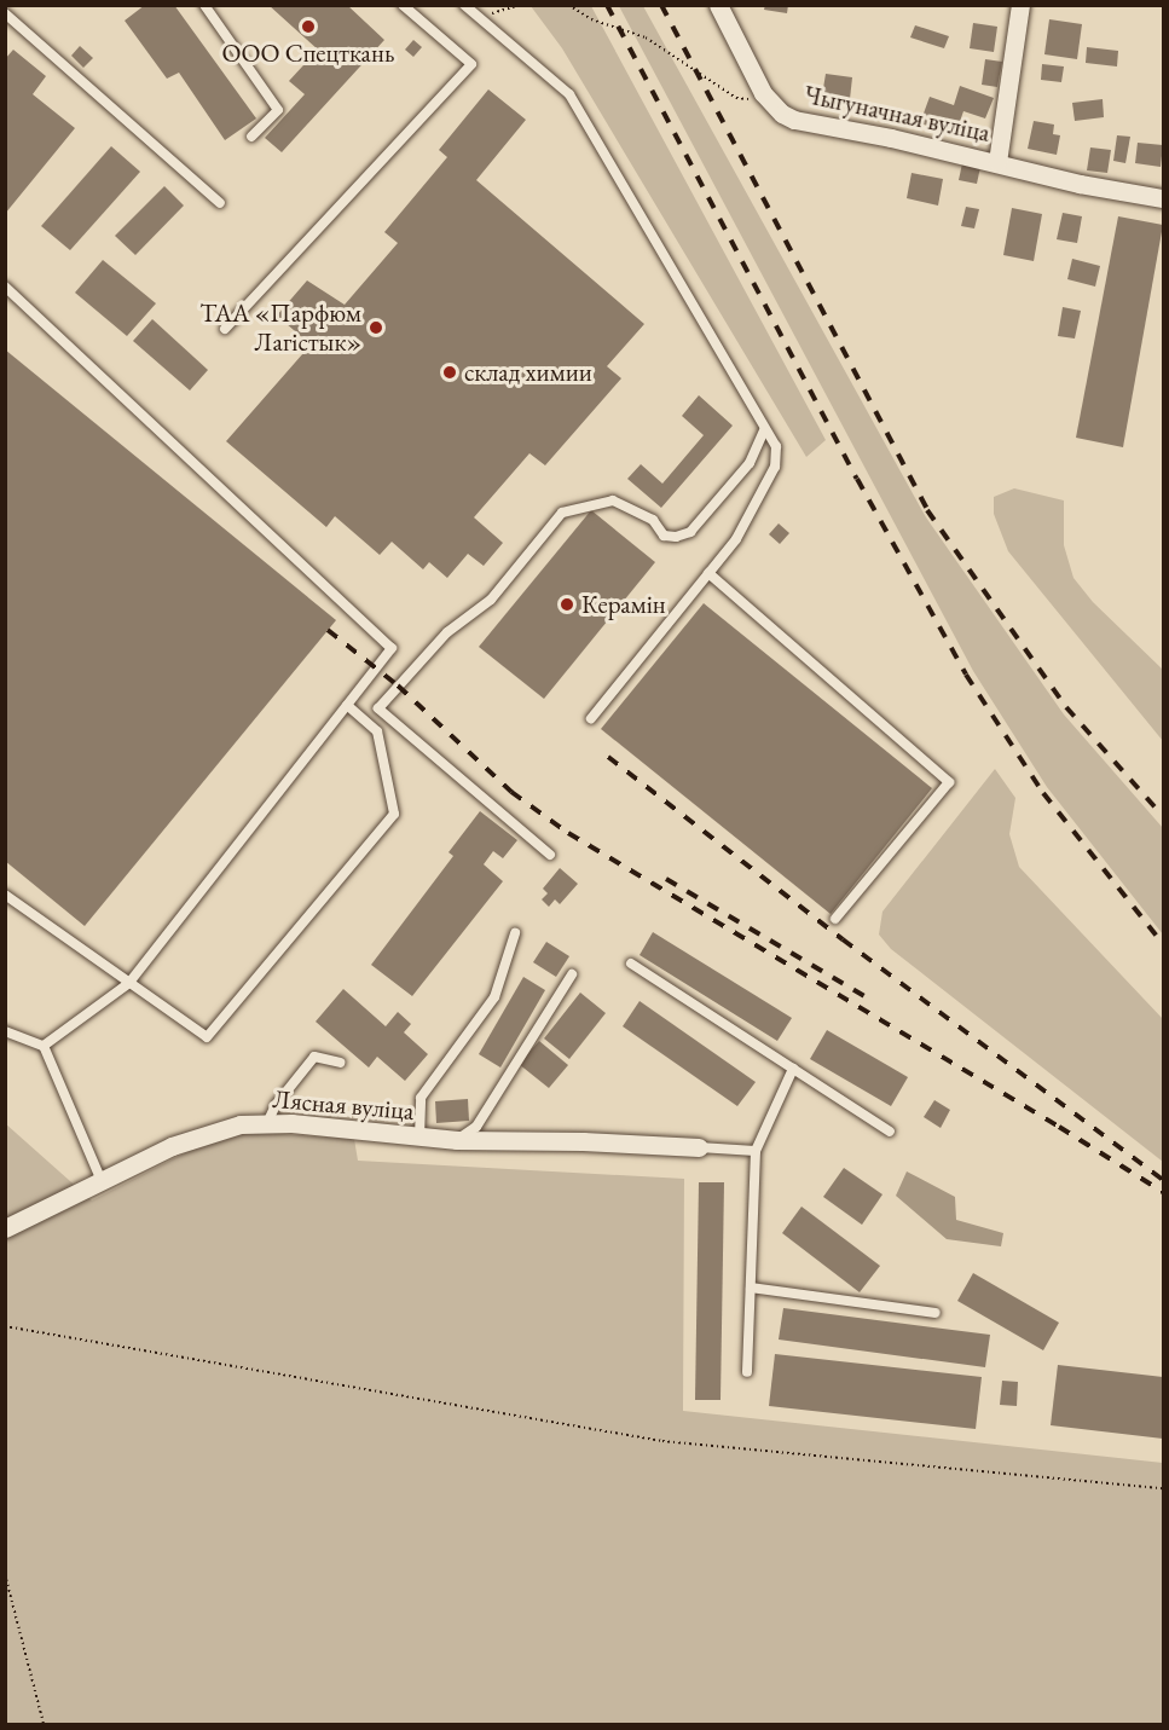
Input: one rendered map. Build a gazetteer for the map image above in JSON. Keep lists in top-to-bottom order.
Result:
{
  "streets": {
    "street": ["Чыгуначная вуліца", "Лясная вуліца"]
  },
  "places": [
    "ООО Спецткань",
    "ТАА «Парфюм Лагістык»",
    "склад химии",
    "Керамін"
  ]
}
